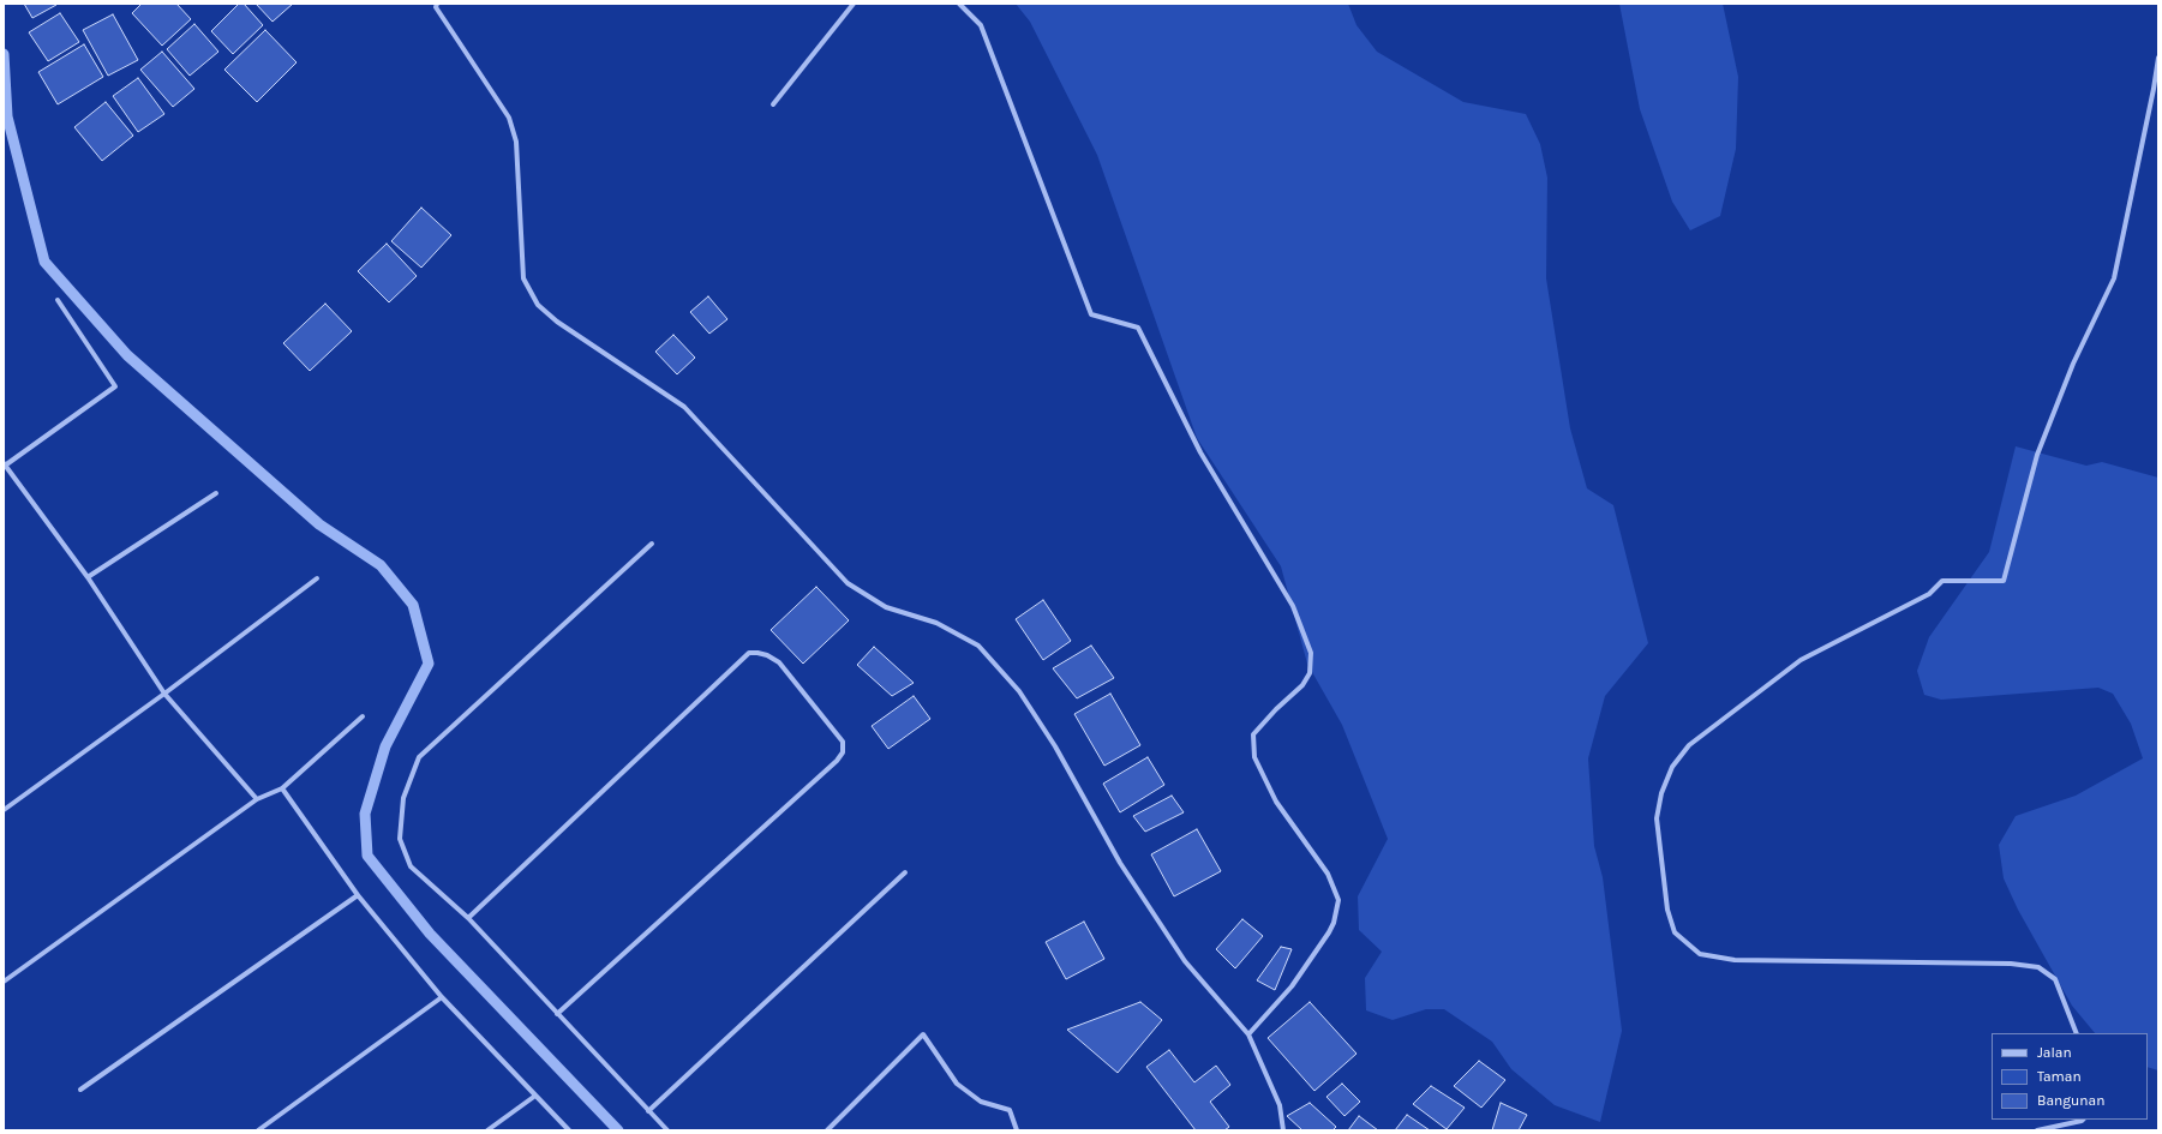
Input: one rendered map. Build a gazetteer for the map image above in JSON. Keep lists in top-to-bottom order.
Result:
{
  "legend": ["Jalan", "Taman", "Bangunan"]
}
